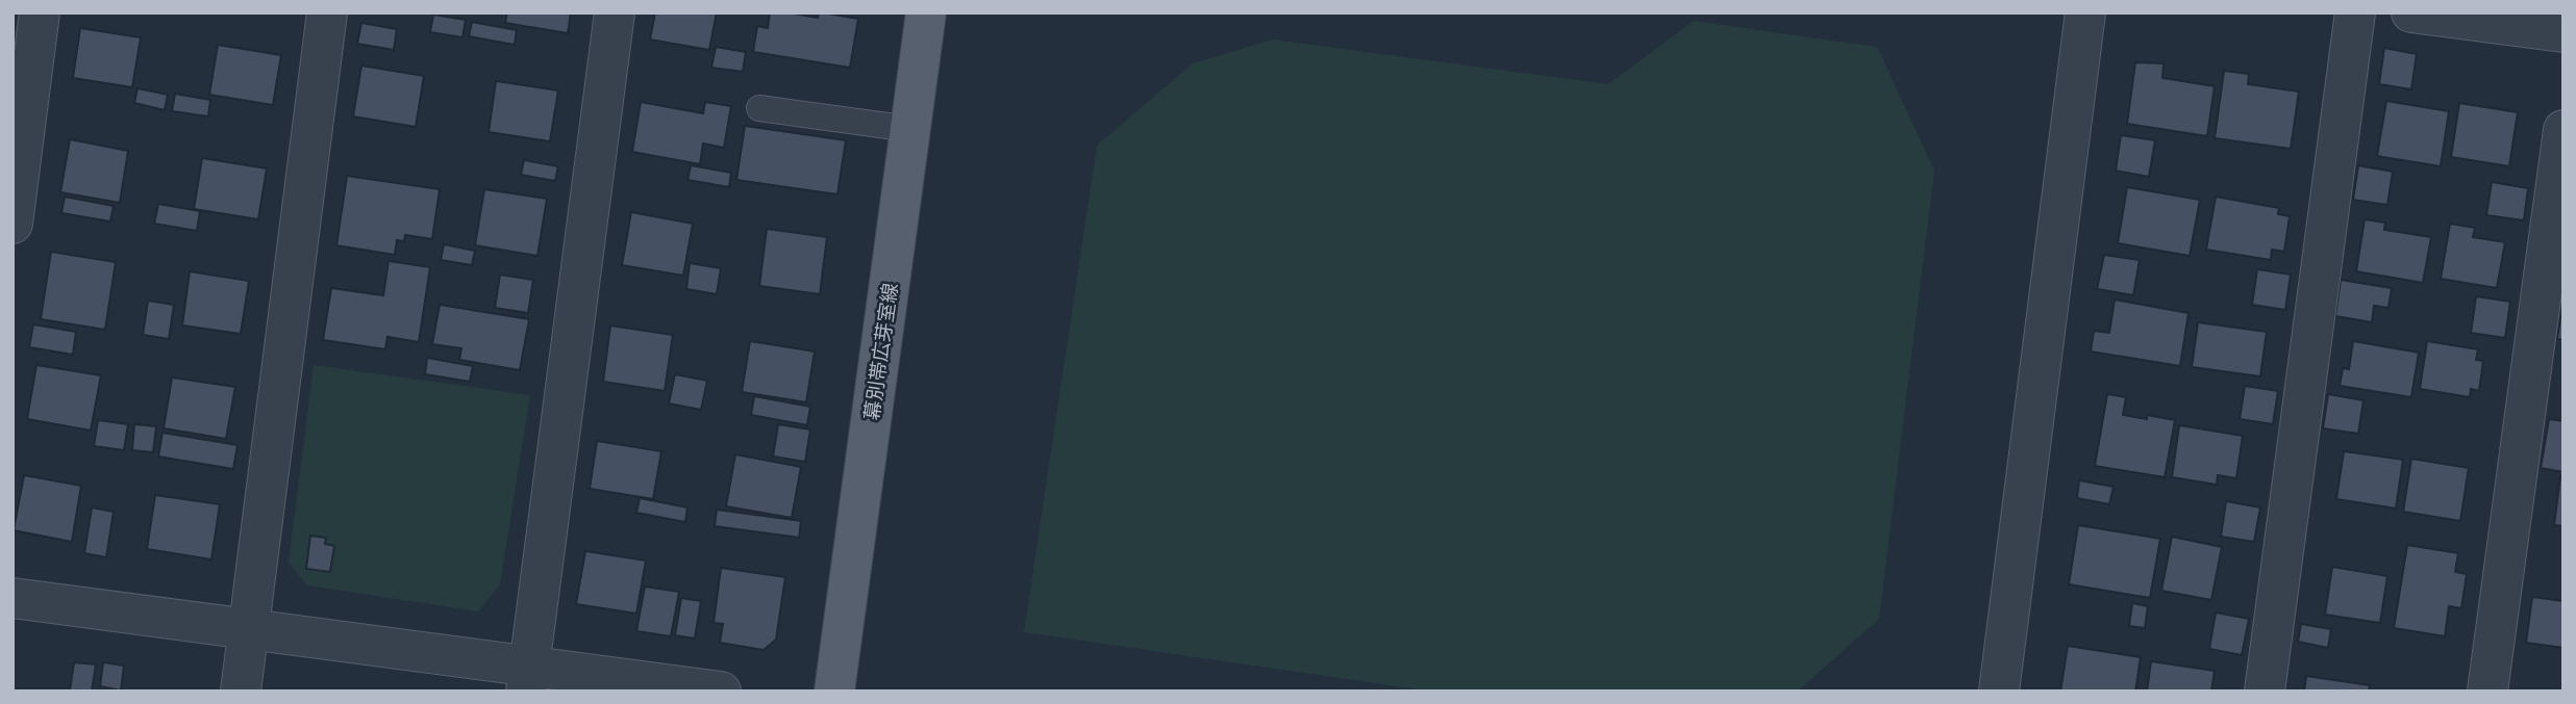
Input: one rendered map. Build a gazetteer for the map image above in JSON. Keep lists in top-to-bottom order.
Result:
{
  "streets": {
    "main road": ["幕別帯広芽室線"]
  }
}
